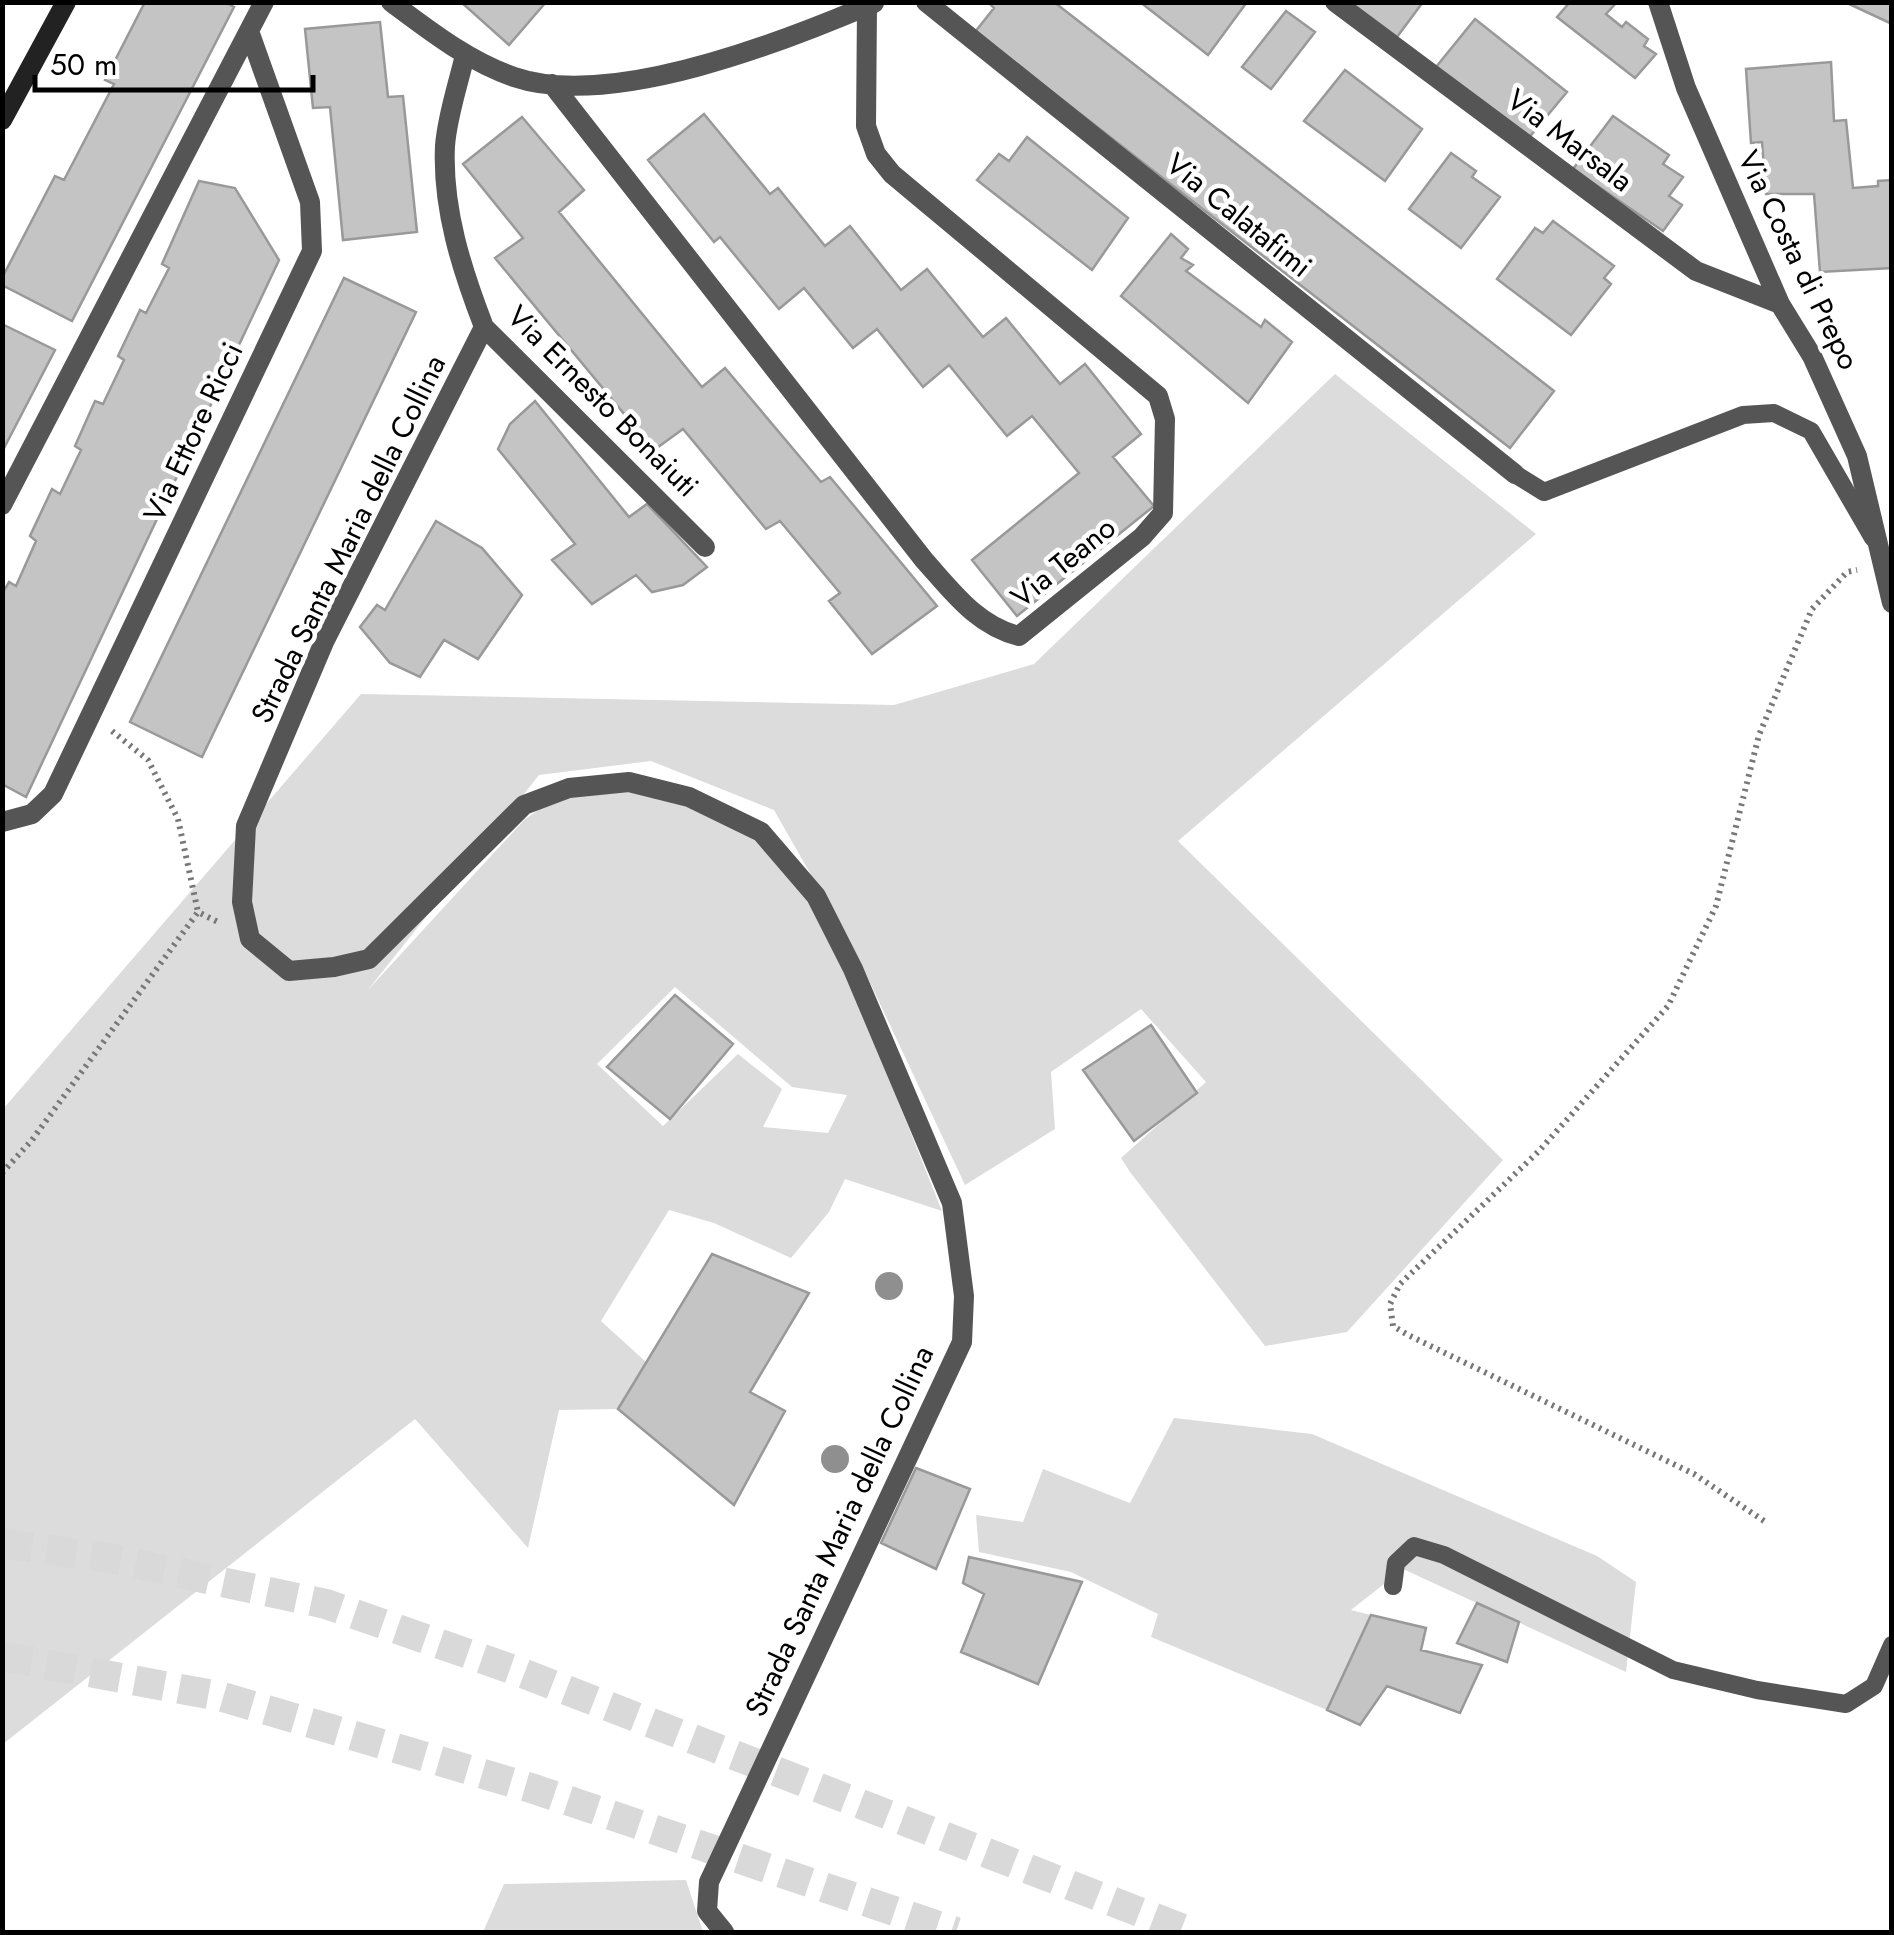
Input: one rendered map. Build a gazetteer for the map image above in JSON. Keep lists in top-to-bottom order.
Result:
{
  "streets": {
    "street": [
      "Via Marsala",
      "Via Calatafimi",
      "Via Costa di Prepo",
      "Via Ernesto Bonaiuti",
      "Via Ettore Ricci",
      "Strada Santa Maria della Collina",
      "Via Teano"
    ]
  },
  "crossings": [
    ["Via Marsala", "Via Costa di Prepo"],
    ["Via Ernesto Bonaiuti", "Strada Santa Maria della Collina"]
  ],
  "scale_bar": "50 m"
}
